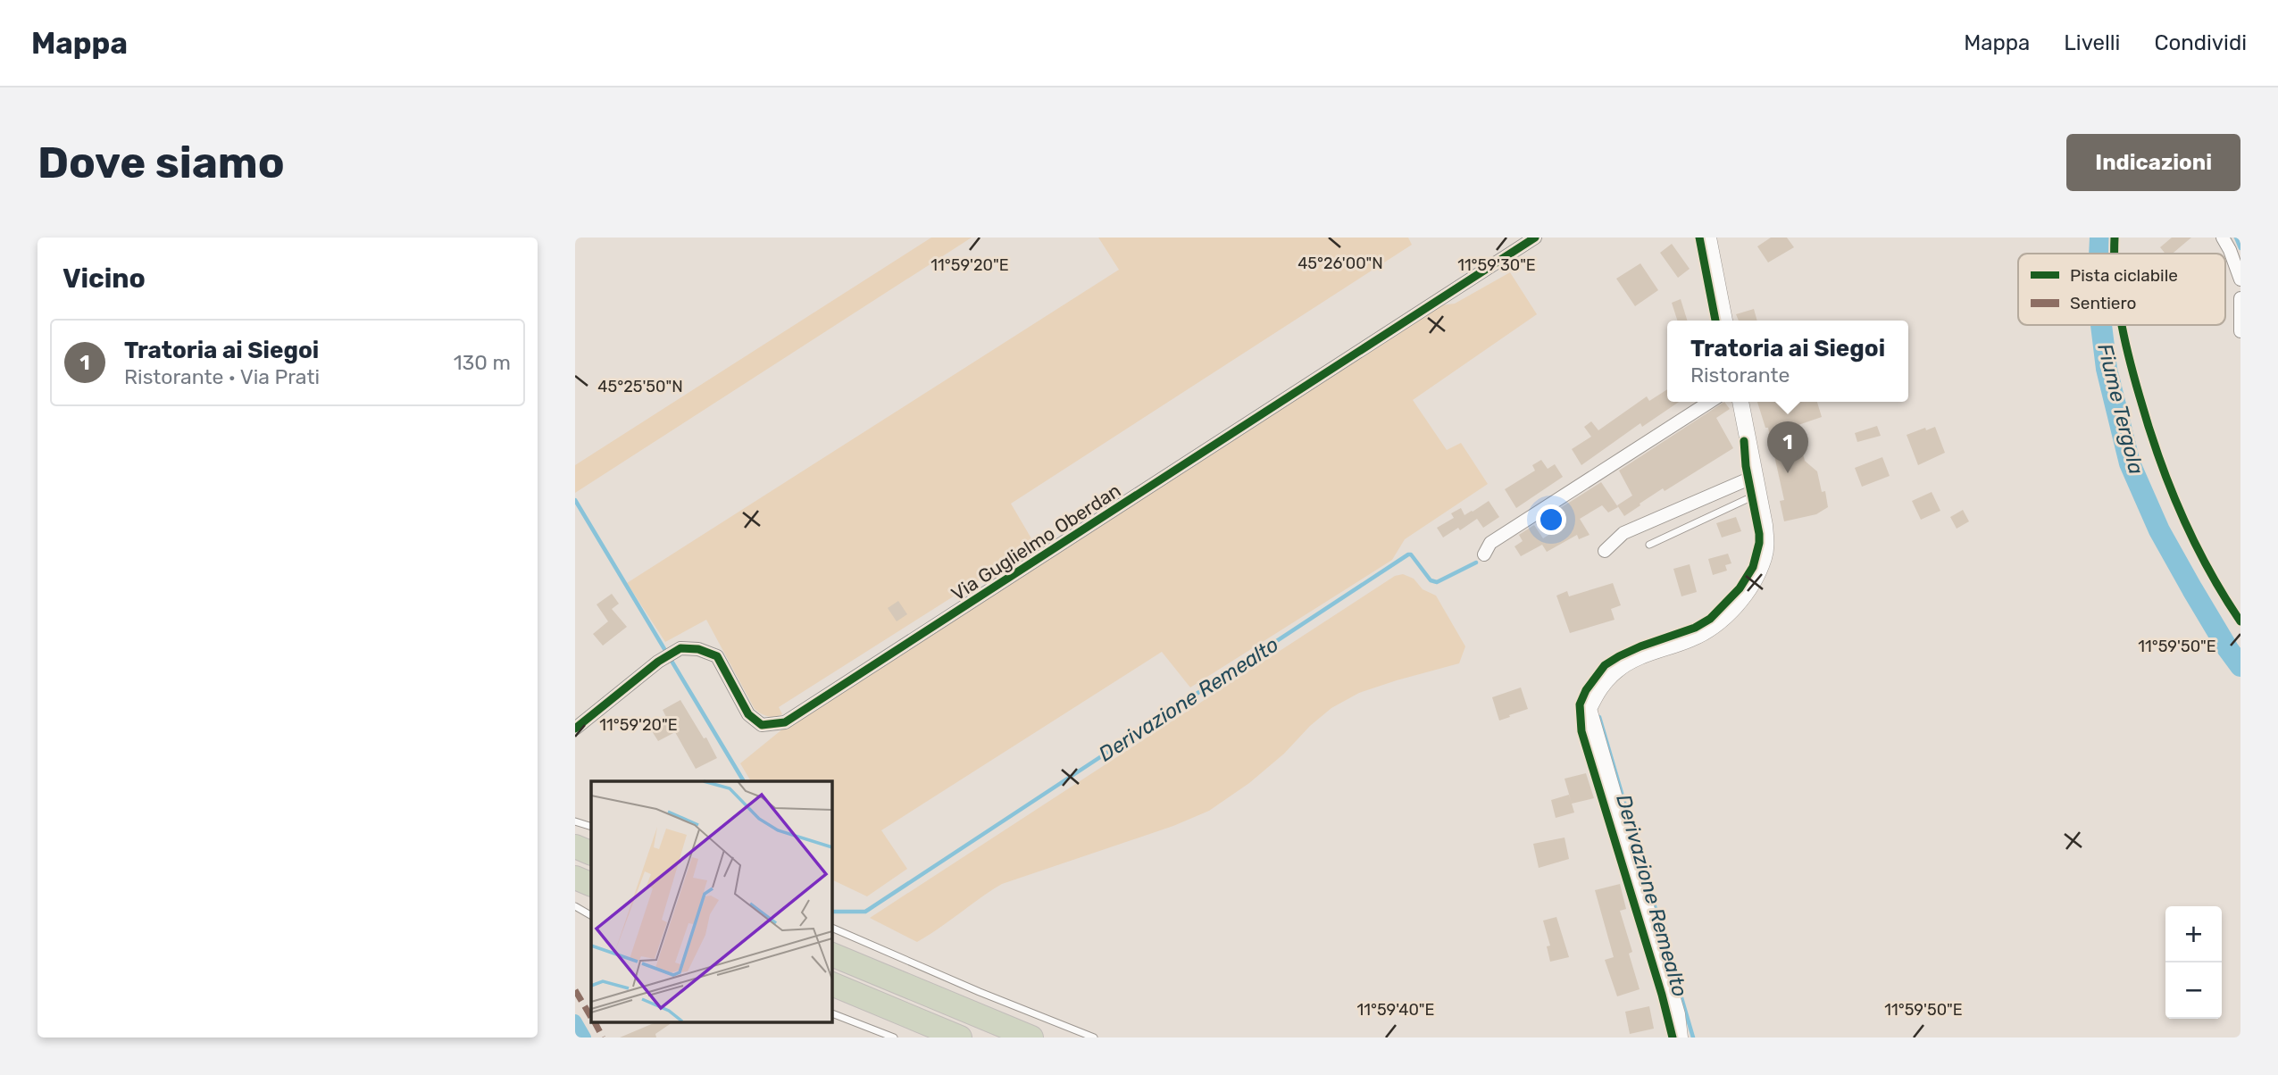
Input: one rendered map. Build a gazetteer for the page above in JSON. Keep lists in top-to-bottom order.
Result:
{
  "streets": {
    "street": ["Via Guglielmo Oberdan"]
  },
  "water": ["Fiume Tergola", "Derivazione Remealto"],
  "legend": ["Pista ciclabile", "Sentiero"],
  "page": {
    "header": "Mappa",
    "nav": ["Mappa", "Livelli", "Condividi"],
    "buttons": "Indicazioni",
    "title": "Dove siamo",
    "heading": "Vicino",
    "list": [
      {
        "mark": "1",
        "name": "Tratoria ai Siegoi",
        "note": "Ristorante · Via Prati",
        "value": "130 m"
      }
    ],
    "popup": ["Tratoria ai Siegoi", "Ristorante"],
    "pins": "1",
    "map_buttons": ["+", "−"]
  },
  "coordinates": [
    "45°26'00\"N",
    "11°59'20\"E",
    "11°59'30\"E",
    "45°25'50\"N",
    "11°59'50\"E",
    "11°59'40\"E"
  ]
}
